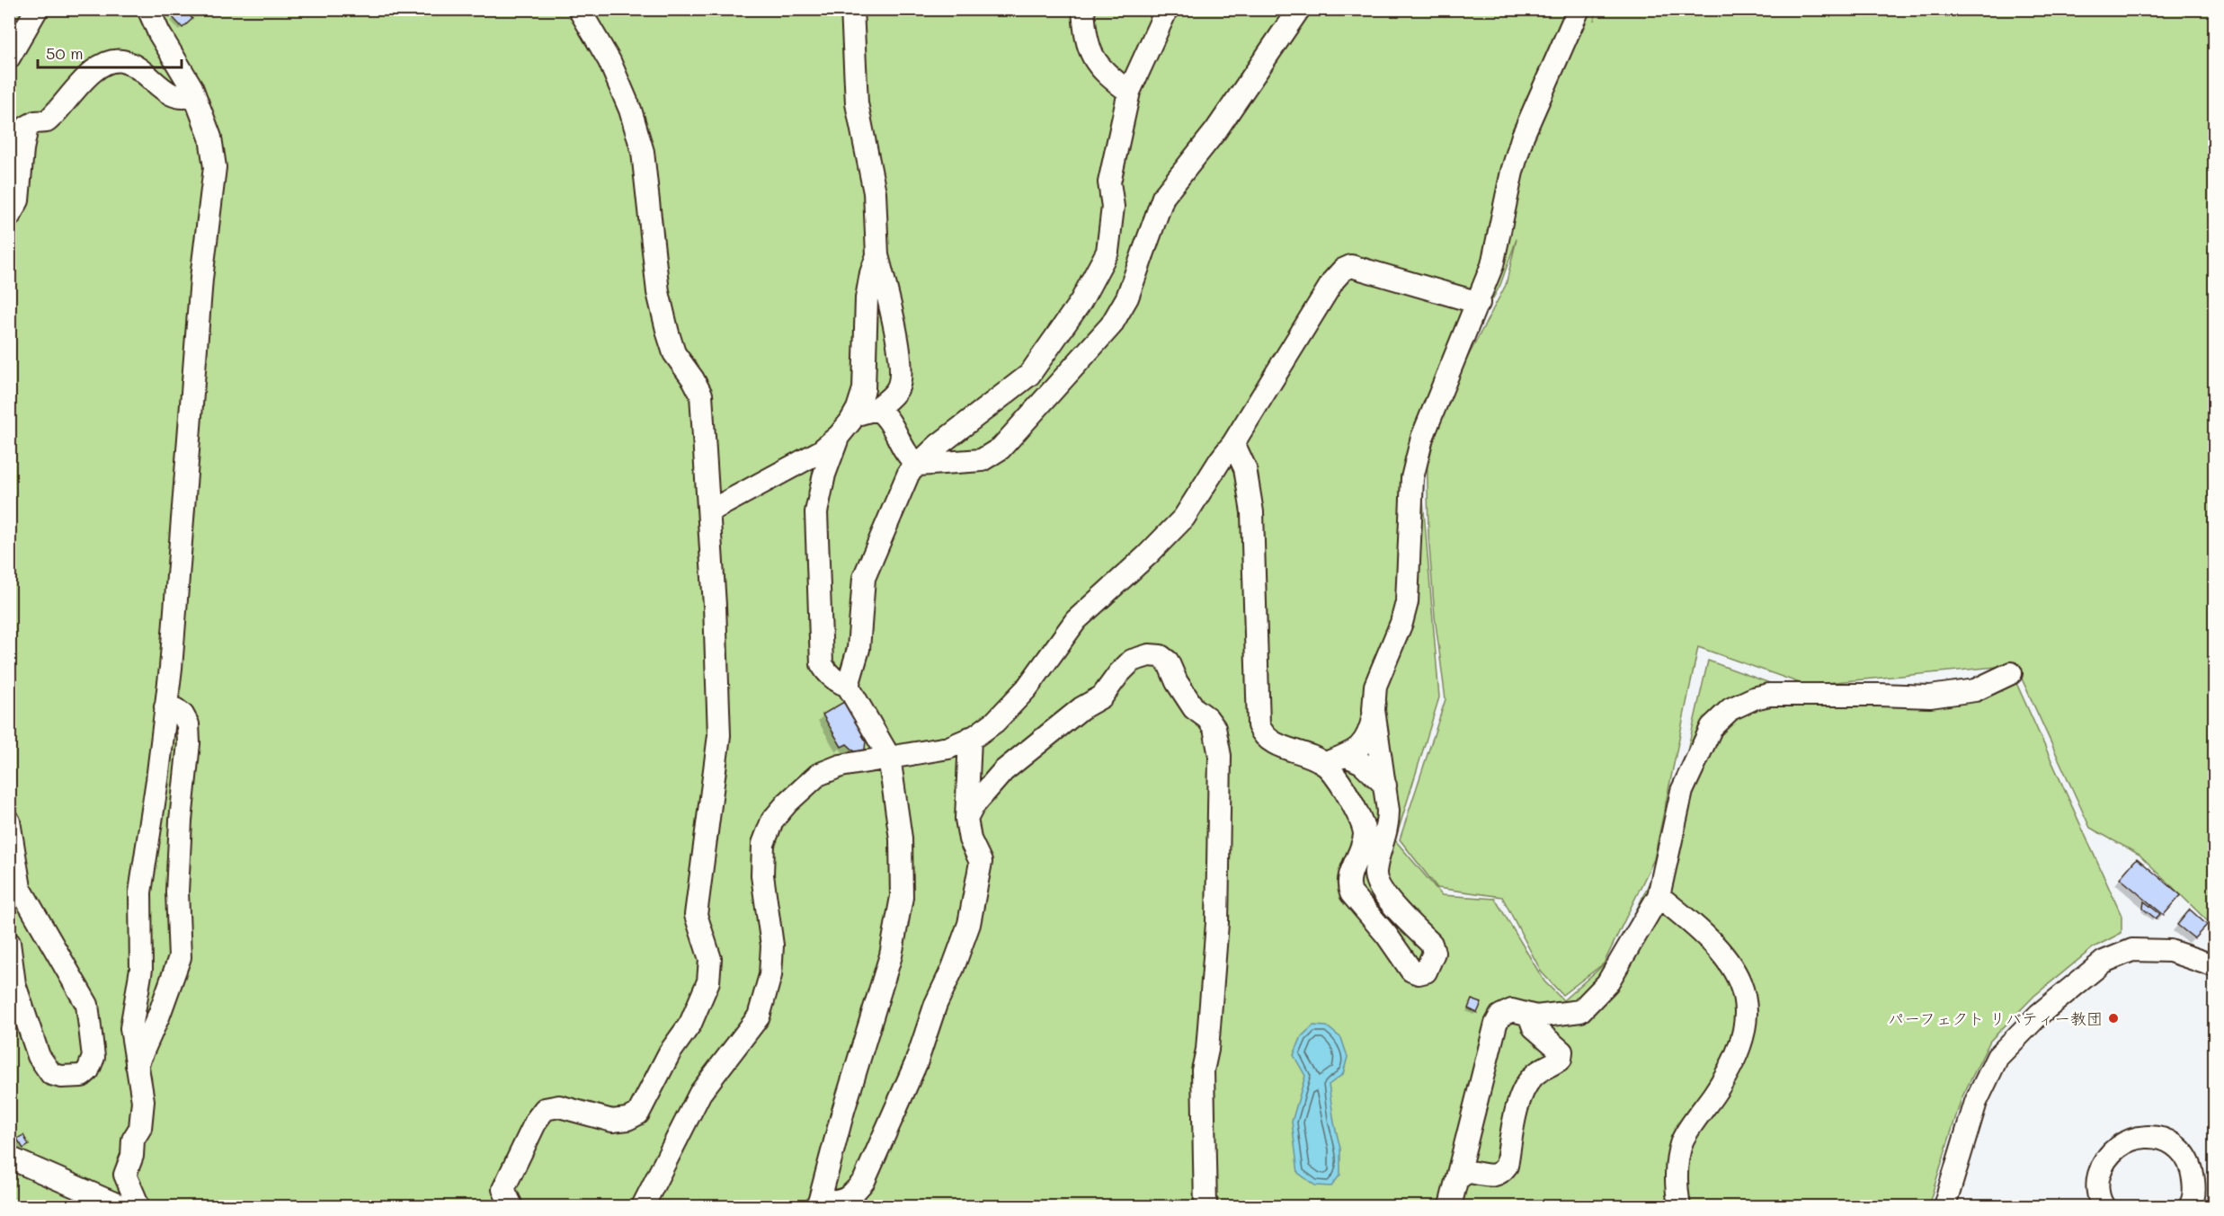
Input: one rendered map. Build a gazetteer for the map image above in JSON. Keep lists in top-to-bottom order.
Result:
{
  "places": ["パーフェクト リバティー教団"],
  "scale_bar": "50 m"
}
